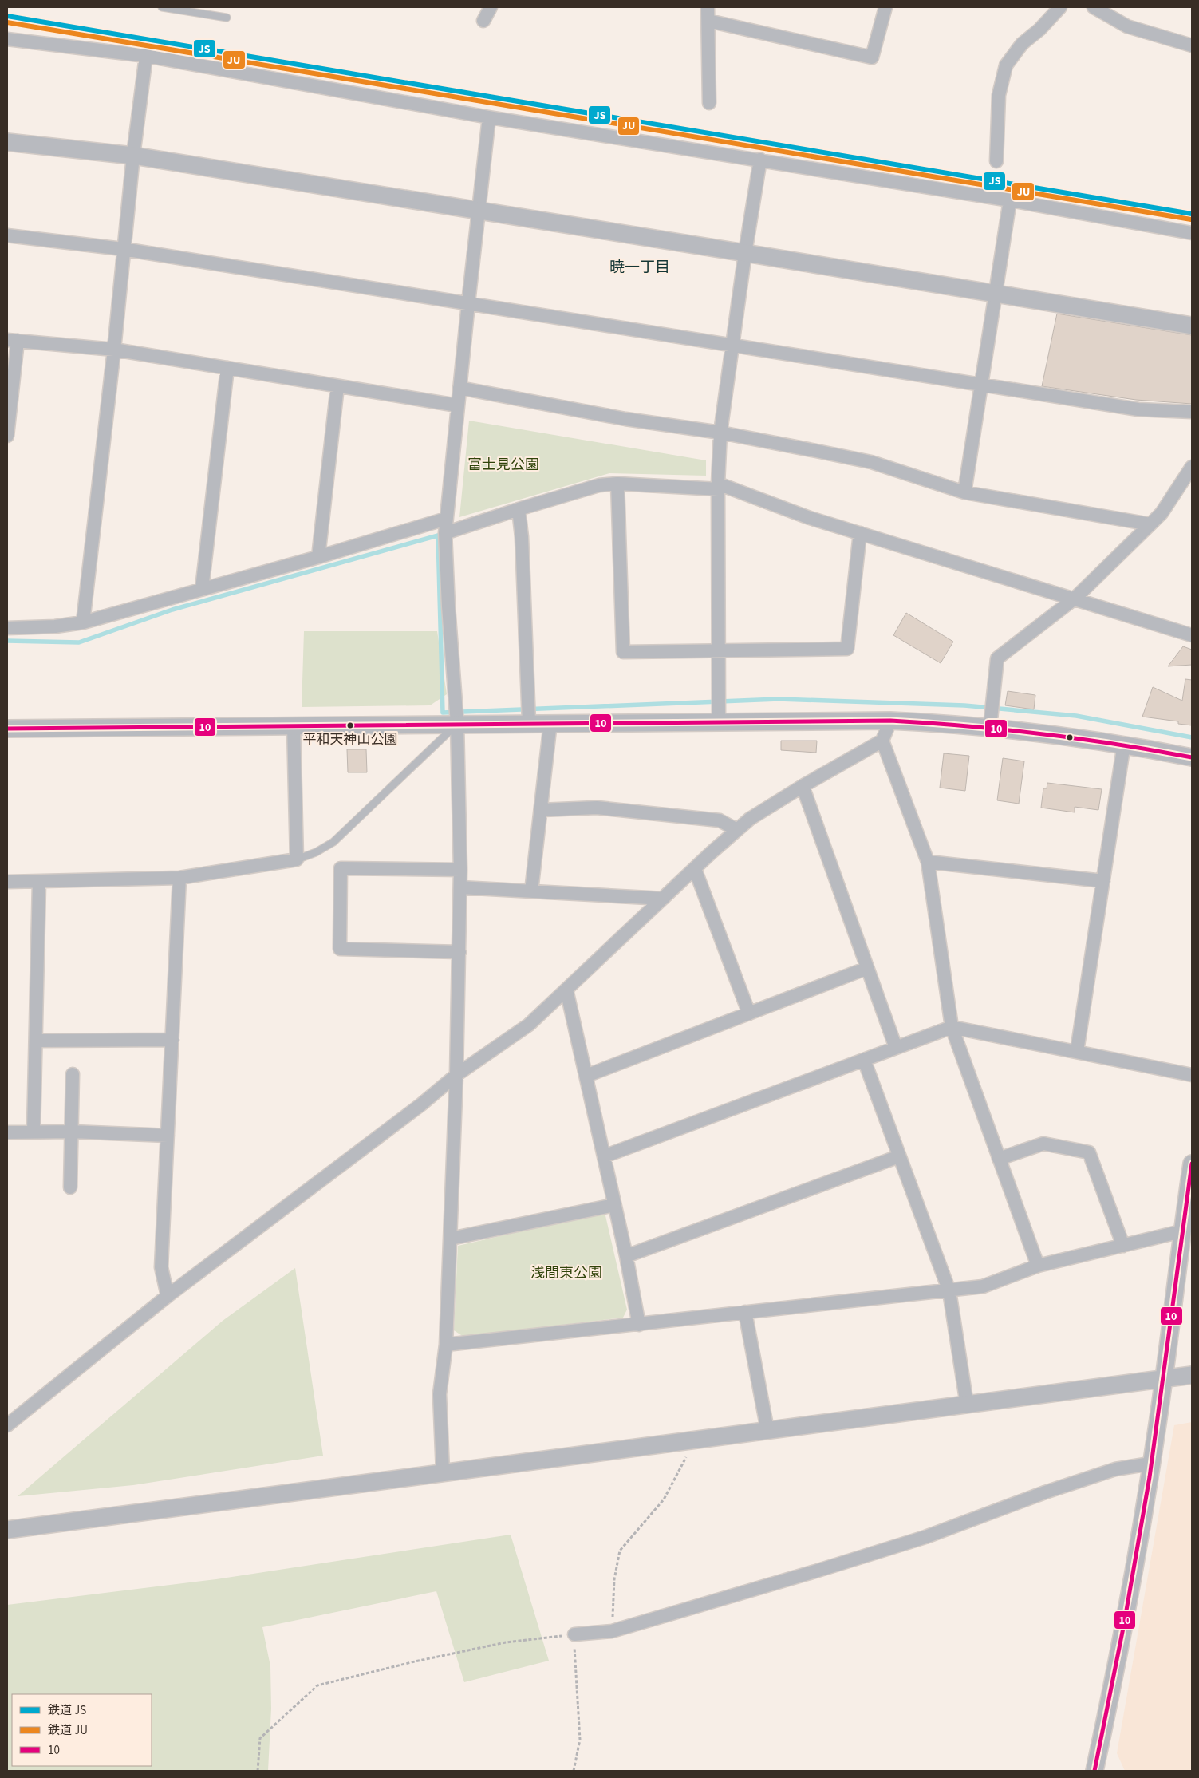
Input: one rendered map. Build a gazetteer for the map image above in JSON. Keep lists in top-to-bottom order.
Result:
{
  "districts": ["暁一丁目"],
  "parks": ["富士見公園", "浅間東公園"],
  "places": ["平和天神山公園"],
  "lines": ["rail line JS", "rail line JU", "transit line 10"],
  "legend": ["鉄道 JS", "鉄道 JU", "10"]
}
